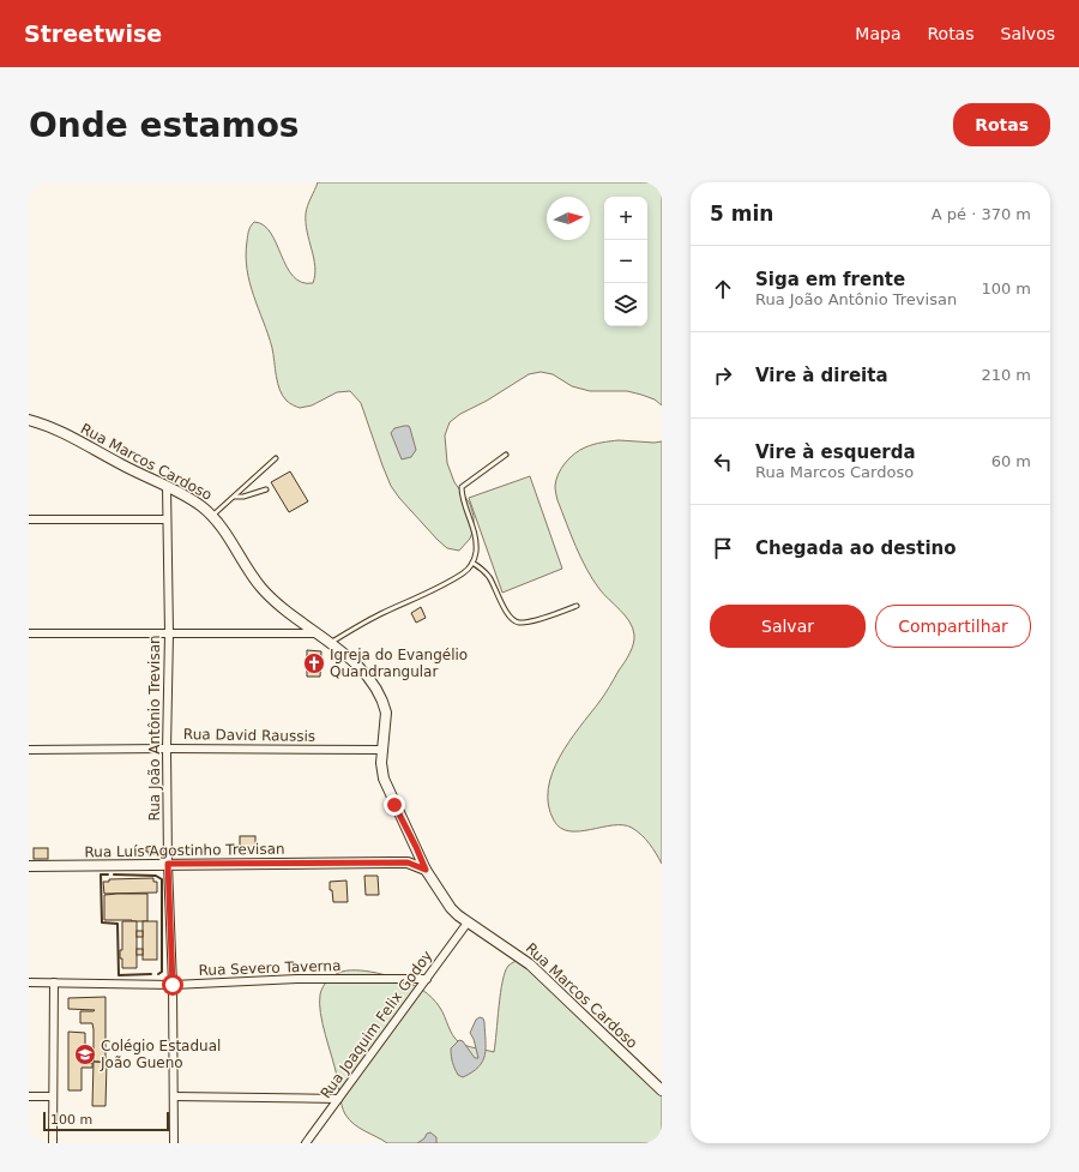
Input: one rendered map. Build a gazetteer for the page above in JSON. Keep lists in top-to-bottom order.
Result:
{
  "streets": {
    "street": [
      "Rua Marcos Cardoso",
      "Rua João Antônio Trevisan",
      "Rua David Raussis",
      "Rua Luís Agostinho Trevisan",
      "Rua Severo Taverna",
      "Rua Joaquim Felix Godoy"
    ]
  },
  "crossings": [
    ["Rua Marcos Cardoso", "Rua João Antônio Trevisan"],
    ["Rua Marcos Cardoso", "Rua David Raussis"],
    ["Rua Marcos Cardoso", "Rua Luís Agostinho Trevisan"],
    ["Rua Marcos Cardoso", "Rua Joaquim Felix Godoy"],
    ["Rua João Antônio Trevisan", "Rua David Raussis"],
    ["Rua João Antônio Trevisan", "Rua Luís Agostinho Trevisan"],
    ["Rua João Antônio Trevisan", "Rua Severo Taverna"],
    ["Rua Severo Taverna", "Rua Joaquim Felix Godoy"]
  ],
  "places": {
    "church": ["Igreja do Evangélio Quandrangular"],
    "school or university": ["Colégio Estadual João Gueno"]
  },
  "scale_bar": "100 m",
  "north": "right",
  "page": {
    "header": "Streetwise",
    "nav": ["Mapa", "Rotas", "Salvos"],
    "buttons": [
      "Rotas",
      ["Salvar", "Compartilhar"]
    ],
    "title": "Onde estamos",
    "heading": ["5 min", "A pé · 370 m"],
    "map_buttons": ["+", "−"],
    "list": [
      ["Siga em frente", "Rua João Antônio Trevisan", "100 m"],
      ["Vire à direita", "210 m"],
      ["Vire à esquerda", "Rua Marcos Cardoso", "60 m"],
      "Chegada ao destino"
    ],
    "scale": "100 m"
  }
}
